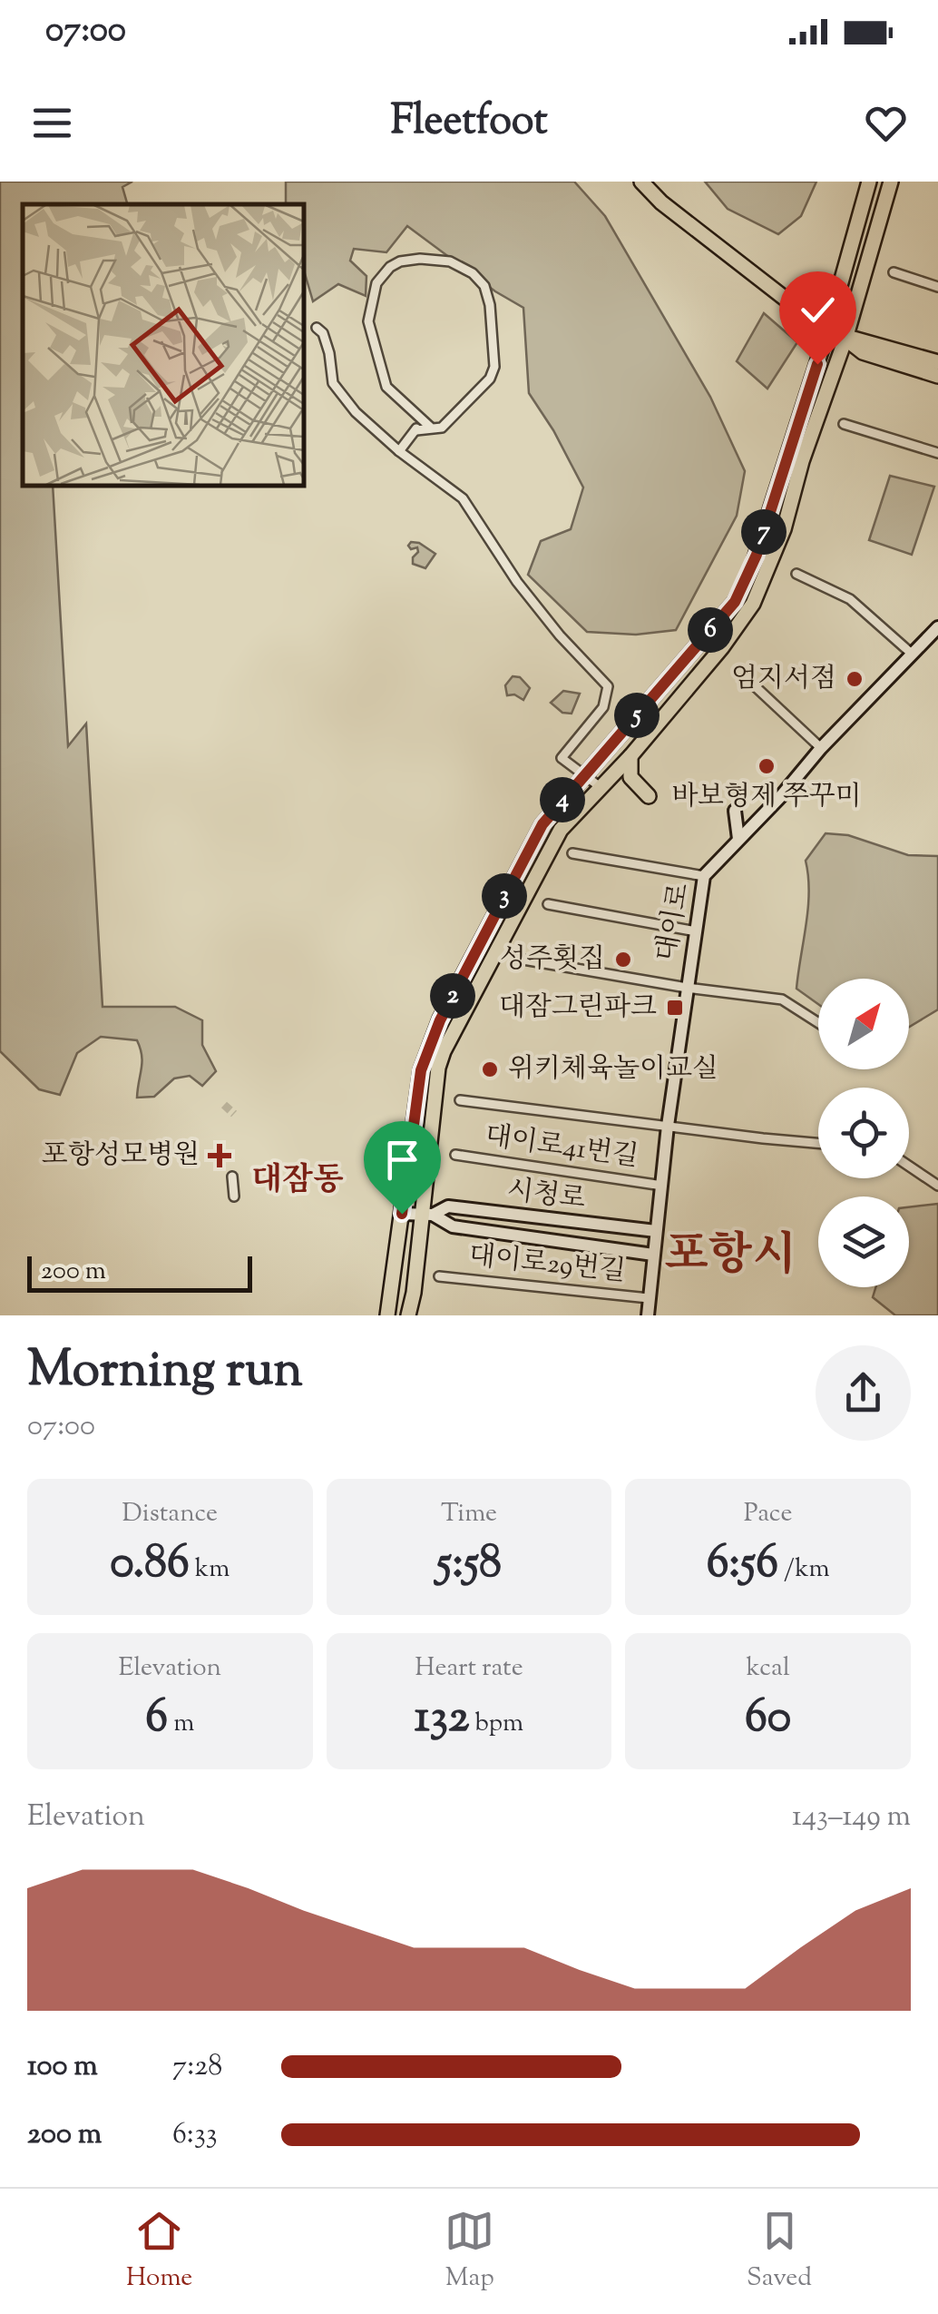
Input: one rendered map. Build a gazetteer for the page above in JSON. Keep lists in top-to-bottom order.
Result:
{
  "streets": {
    "street": [
      "대이로",
      "대이로41번길",
      "시청로",
      "대이로29번길"
    ]
  },
  "crossings": [
    ["대이로", "대이로41번길"],
    ["대이로", "시청로"],
    ["대이로", "대이로29번길"]
  ],
  "districts": ["대잠동", "포항시"],
  "places": {
    "other": [
      "엄지서점",
      "바보형제 쭈꾸미",
      "성주횟집",
      "위키체육놀이교실"
    ],
    "transit": ["대잠그린파크"],
    "health": ["포항성모병원"]
  },
  "scale_bar": "200 m",
  "north": "top right",
  "page": {
    "status": "07:00",
    "header": "Fleetfoot",
    "pins": [
      "7",
      "6",
      "5",
      "4",
      "3",
      "2"
    ],
    "scale": "200 m",
    "heading": ["Morning run", "07:00"],
    "stats": [
      ["Distance", "0.86 km"],
      ["Time", "5:58"],
      ["Pace", "6:56 /km"],
      ["Elevation", "6 m"],
      ["Heart rate", "132 bpm"],
      ["kcal", "60"]
    ],
    "chart": ["Elevation", "143–149 m"],
    "list": [
      {
        "name": "100 m",
        "note": "7:28"
      },
      {
        "name": "200 m",
        "note": "6:33"
      }
    ],
    "tabs": ["Home", "Map", "Saved"]
  }
}
